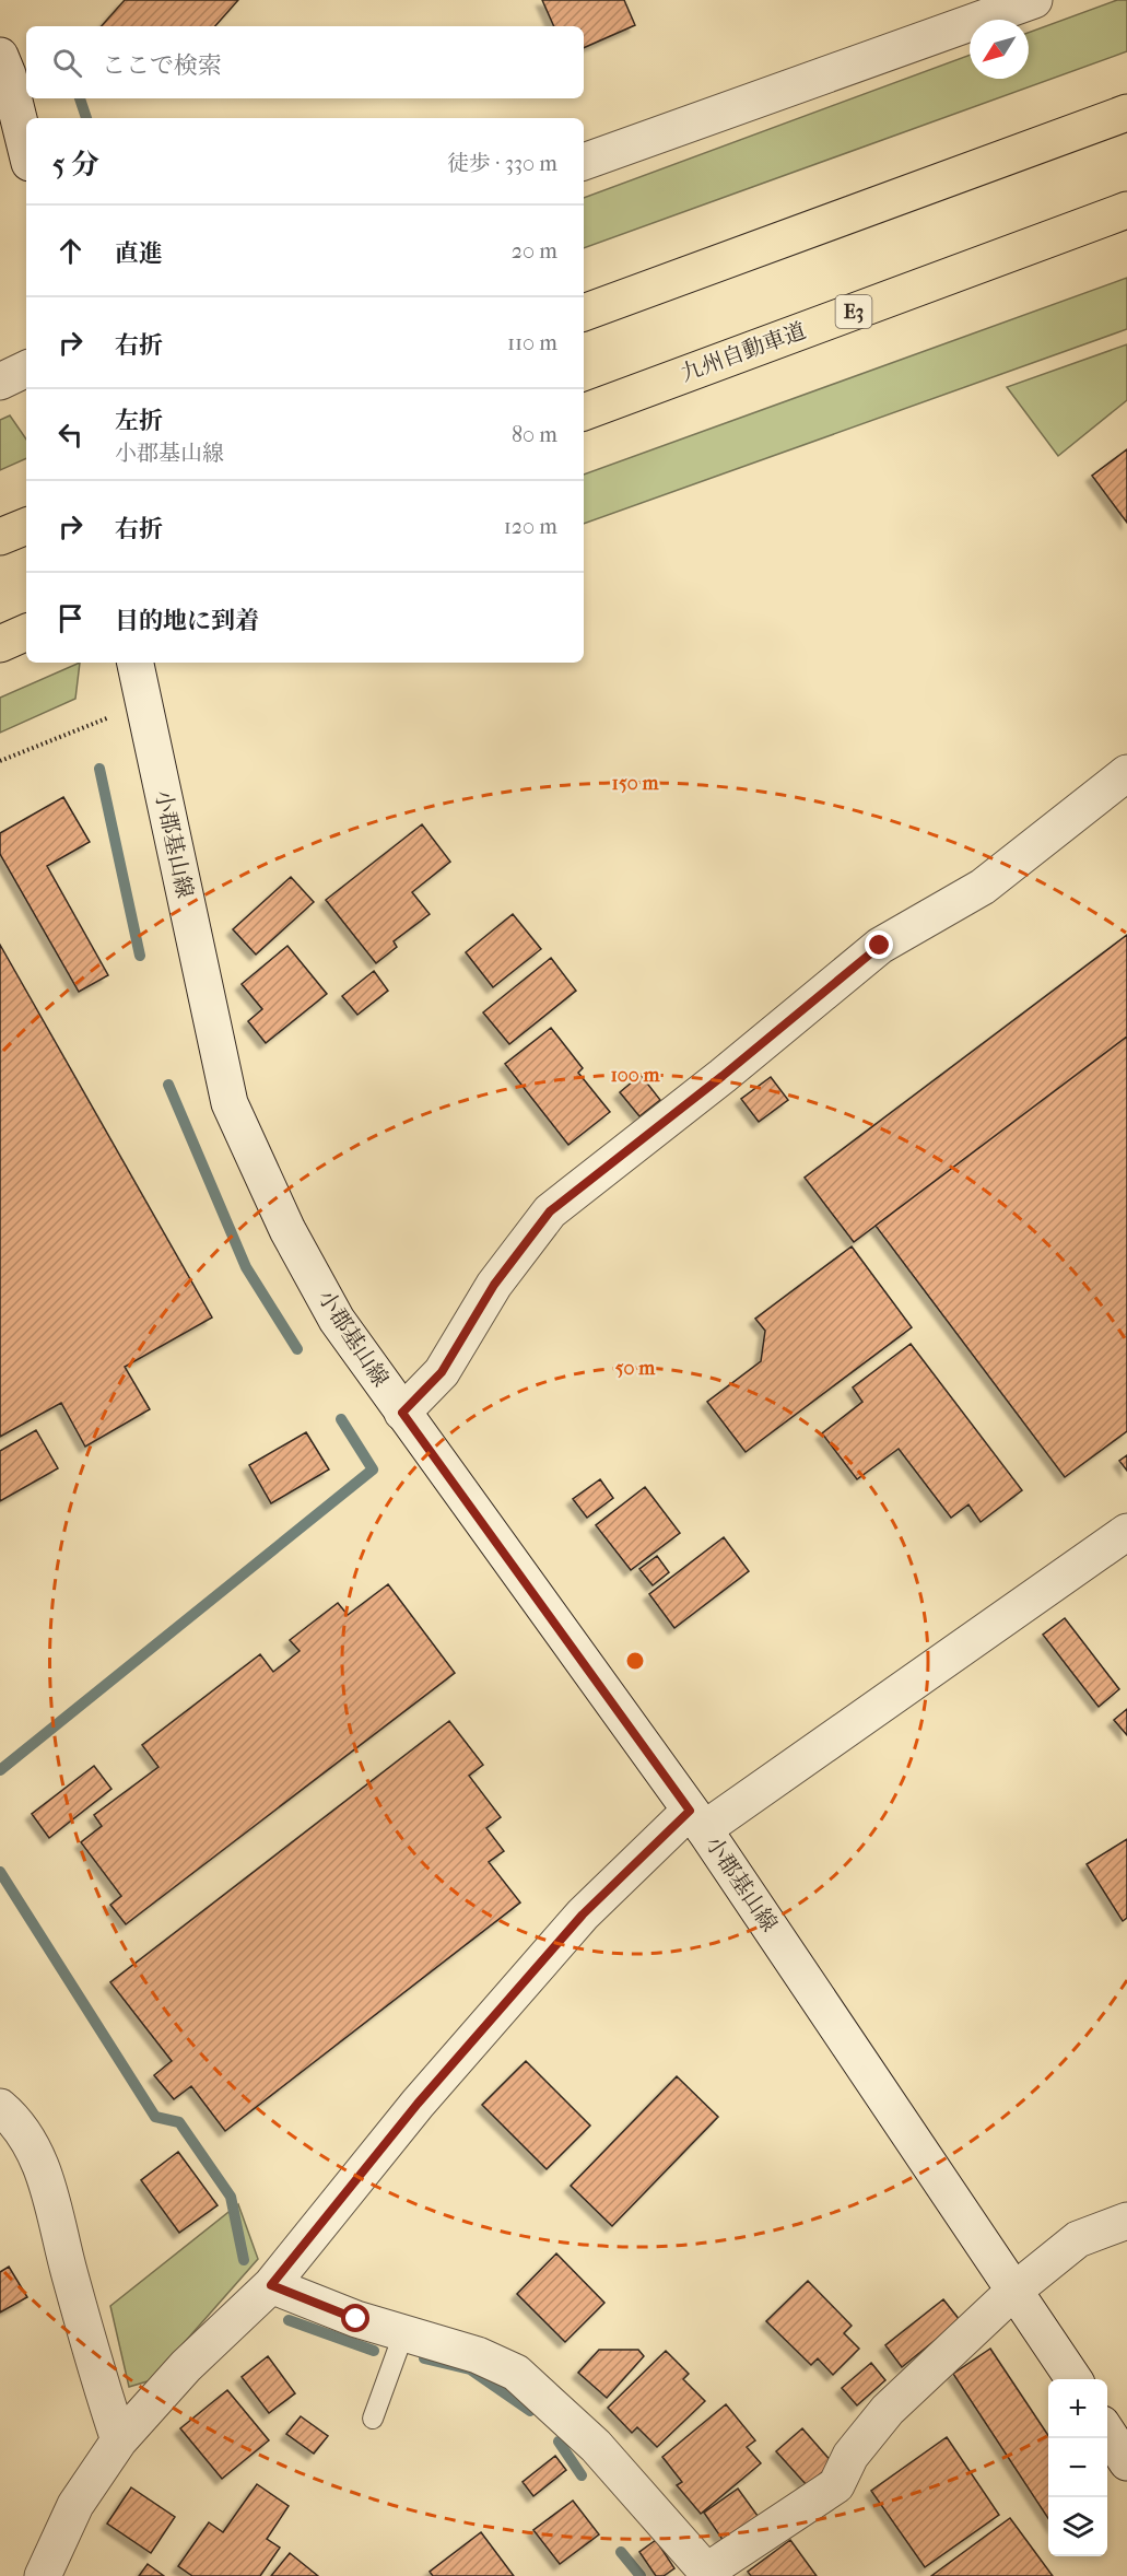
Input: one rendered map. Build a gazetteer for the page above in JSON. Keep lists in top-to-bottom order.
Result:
{
  "streets": {
    "highway": ["E3", "九州自動車道"],
    "street": ["小郡基山線"]
  },
  "north": "bottom left",
  "page": {
    "search": "ここで検索",
    "heading": ["5 分", "徒歩 · 330 m"],
    "list": [
      ["直進", "20 m"],
      ["右折", "110 m"],
      ["左折", "小郡基山線", "80 m"],
      ["右折", "120 m"],
      "目的地に到着"
    ],
    "map_buttons": ["+", "−"]
  },
  "rings": ["150 m", "100 m", "50 m"]
}
